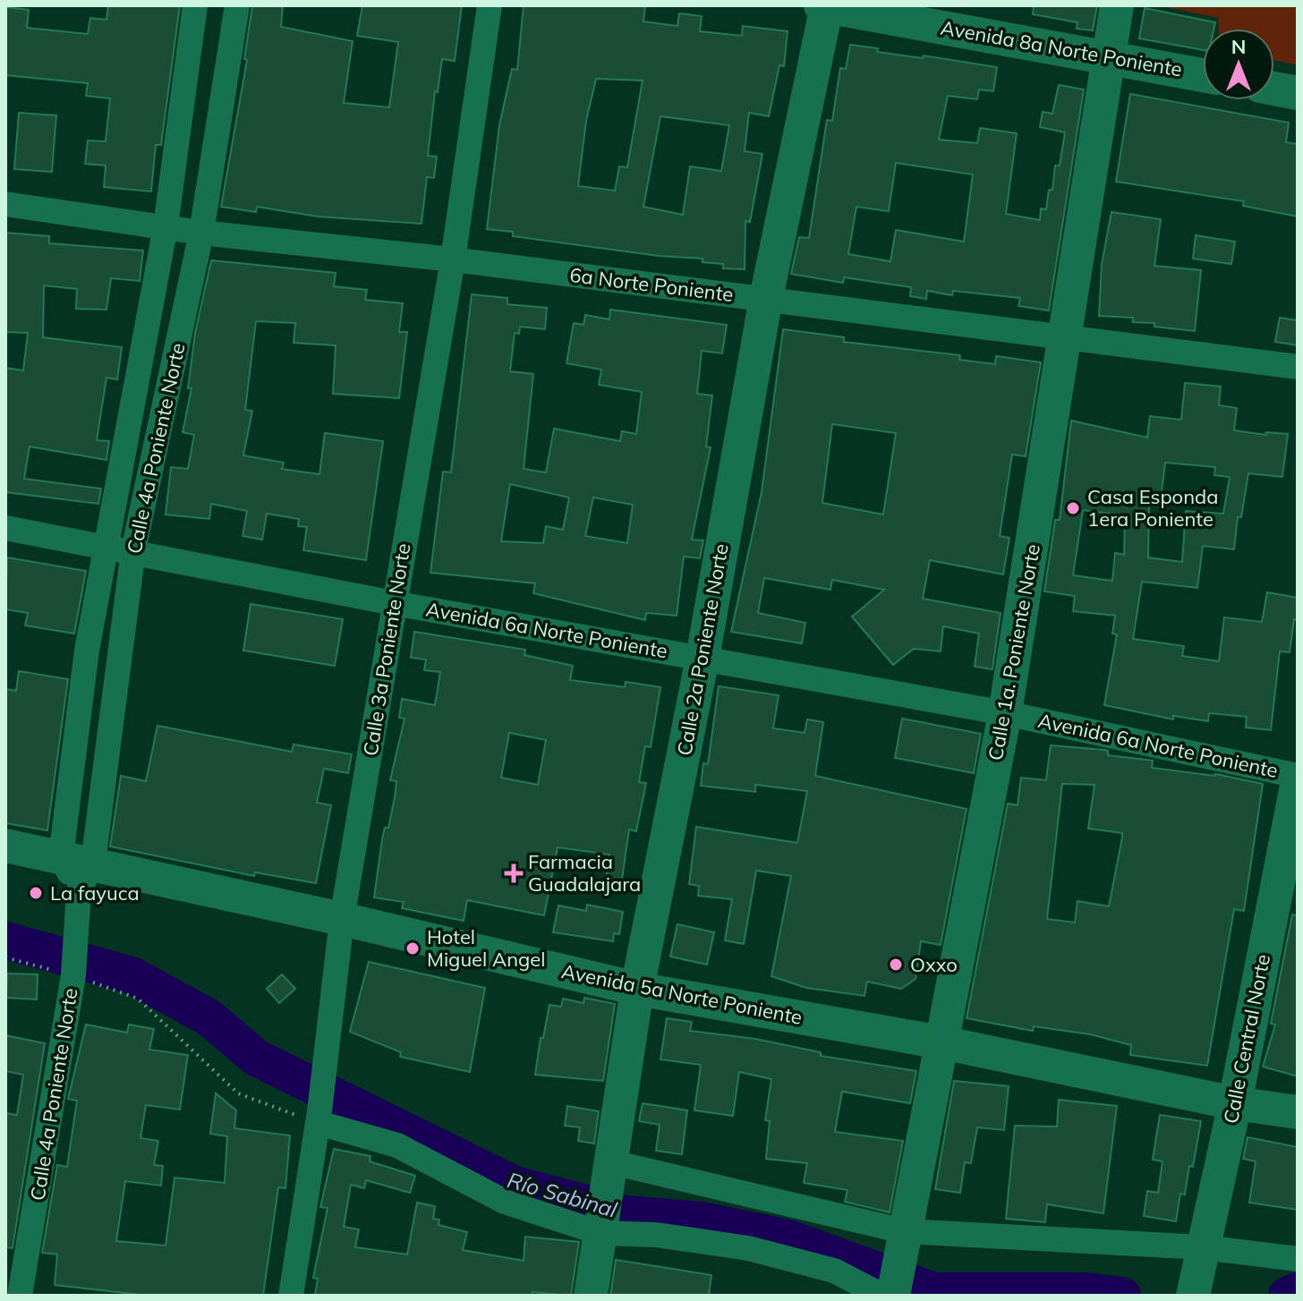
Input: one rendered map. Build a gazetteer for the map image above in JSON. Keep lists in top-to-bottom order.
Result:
{
  "streets": {
    "main road": [
      "Avenida 8a Norte Poniente",
      "Calle 2a Poniente Norte",
      "Calle 1a. Poniente Norte",
      "Avenida 5a Norte Poniente",
      "Calle Central Norte"
    ],
    "street": [
      "6a Norte Poniente",
      "Calle 4a Poniente Norte",
      "Avenida 6a Norte Poniente",
      "Calle 3a Poniente Norte"
    ]
  },
  "crossings": [
    ["Avenida 8a Norte Poniente", "Calle 2a Poniente Norte"],
    ["Avenida 8a Norte Poniente", "Calle 1a. Poniente Norte"],
    ["6a Norte Poniente", "Calle 4a Poniente Norte"],
    ["6a Norte Poniente", "Calle 3a Poniente Norte"],
    ["6a Norte Poniente", "Calle 2a Poniente Norte"],
    ["6a Norte Poniente", "Calle 1a. Poniente Norte"],
    ["Calle 4a Poniente Norte", "Avenida 6a Norte Poniente"],
    ["Calle 4a Poniente Norte", "Avenida 5a Norte Poniente"],
    ["Avenida 6a Norte Poniente", "Calle 3a Poniente Norte"],
    ["Avenida 6a Norte Poniente", "Calle 2a Poniente Norte"],
    ["Avenida 6a Norte Poniente", "Calle 1a. Poniente Norte"],
    ["Avenida 6a Norte Poniente", "Calle Central Norte"],
    ["Calle 3a Poniente Norte", "Avenida 5a Norte Poniente"],
    ["Calle 2a Poniente Norte", "Avenida 5a Norte Poniente"],
    ["Calle 1a. Poniente Norte", "Avenida 5a Norte Poniente"],
    ["Avenida 5a Norte Poniente", "Calle Central Norte"]
  ],
  "water": ["Río Sabinal"],
  "places": {
    "other": [
      "Casa Esponda 1era Poniente",
      "La fayuca",
      "Hotel Miguel Angel",
      "Oxxo"
    ],
    "health": ["Farmacia Guadalajara"]
  },
  "north": "top"
}
